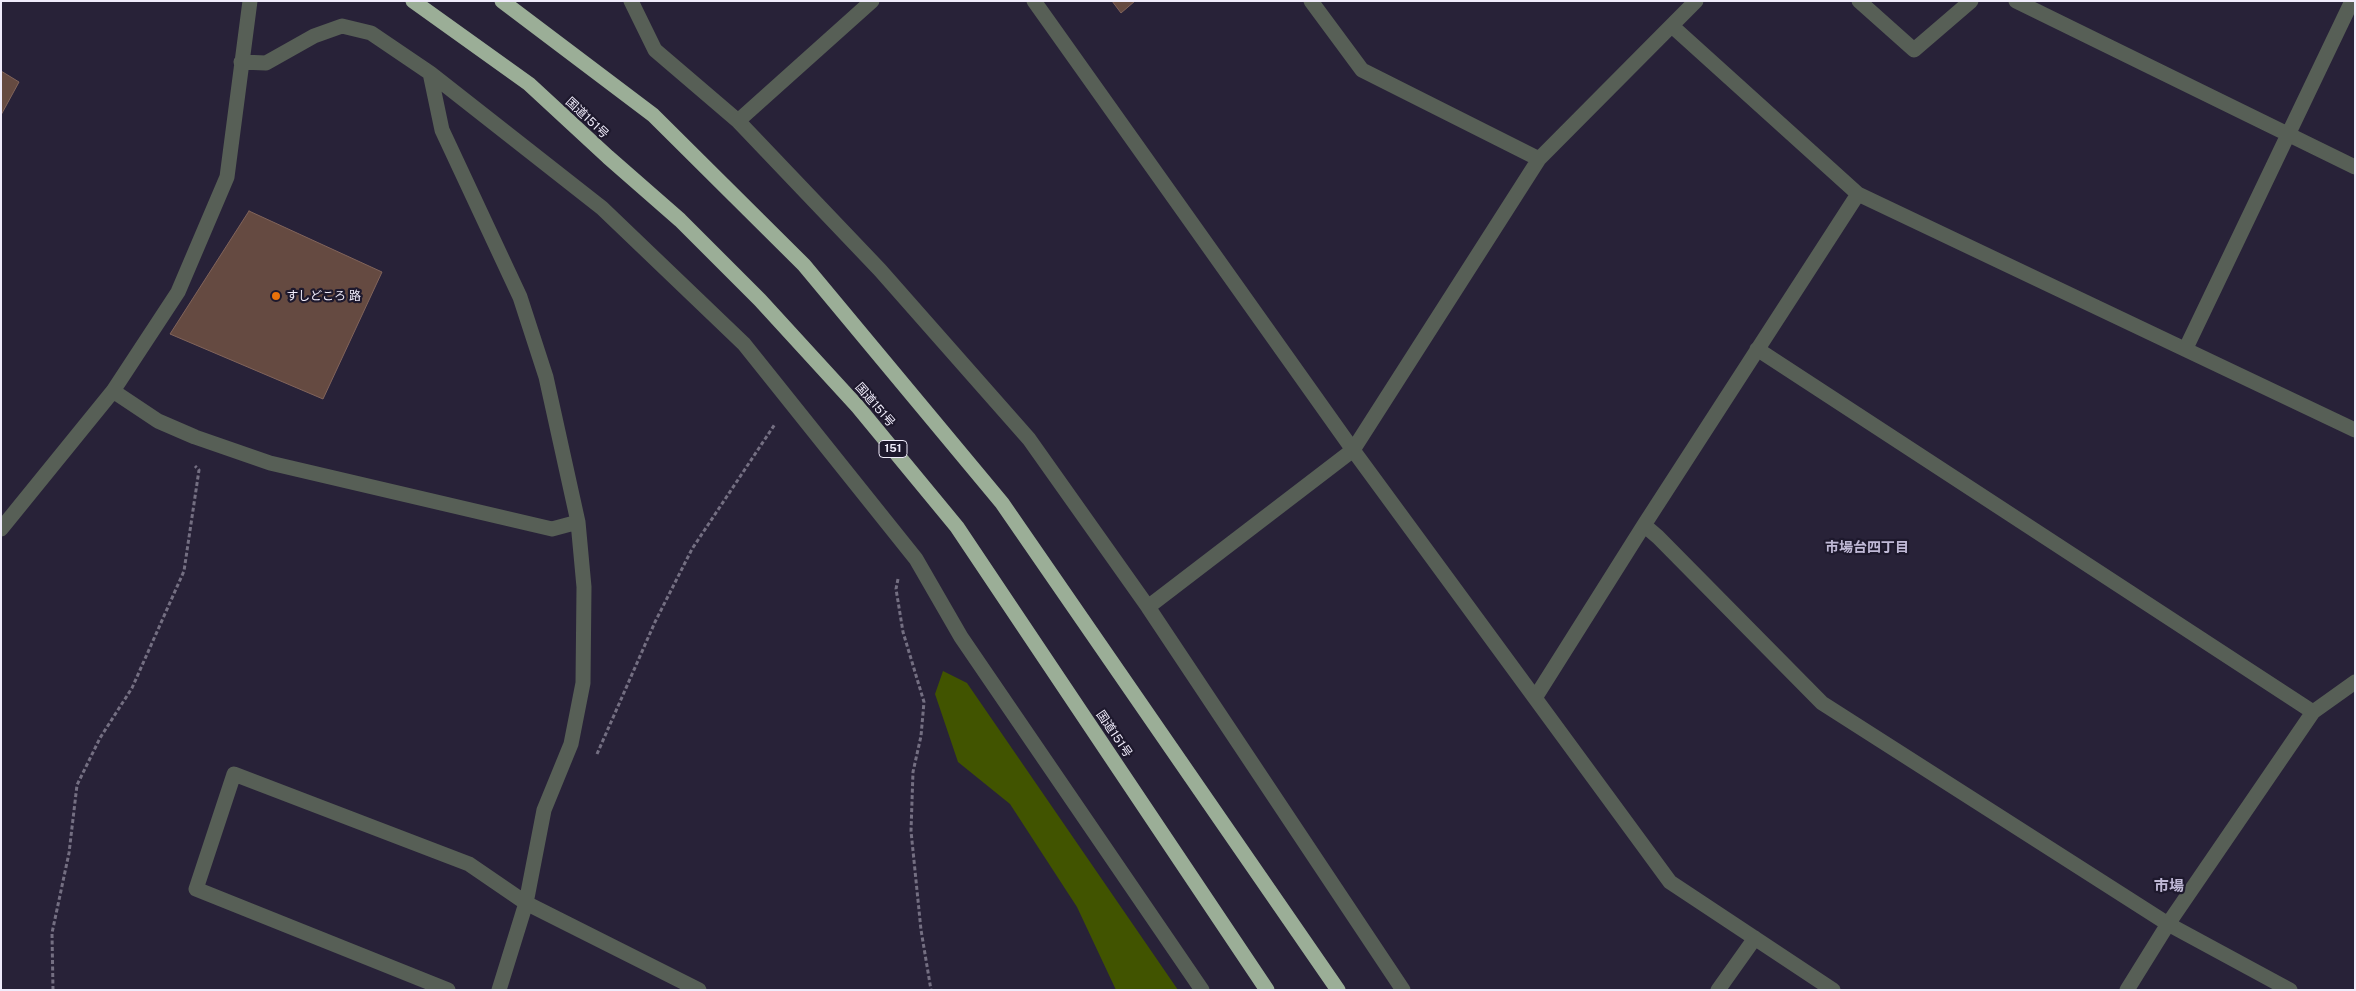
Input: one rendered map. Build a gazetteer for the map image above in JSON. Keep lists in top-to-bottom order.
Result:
{
  "streets": {
    "highway": ["国道151号", "151"]
  },
  "districts": ["市場台四丁目", "市場"],
  "places": ["すしどころ 路"]
}
